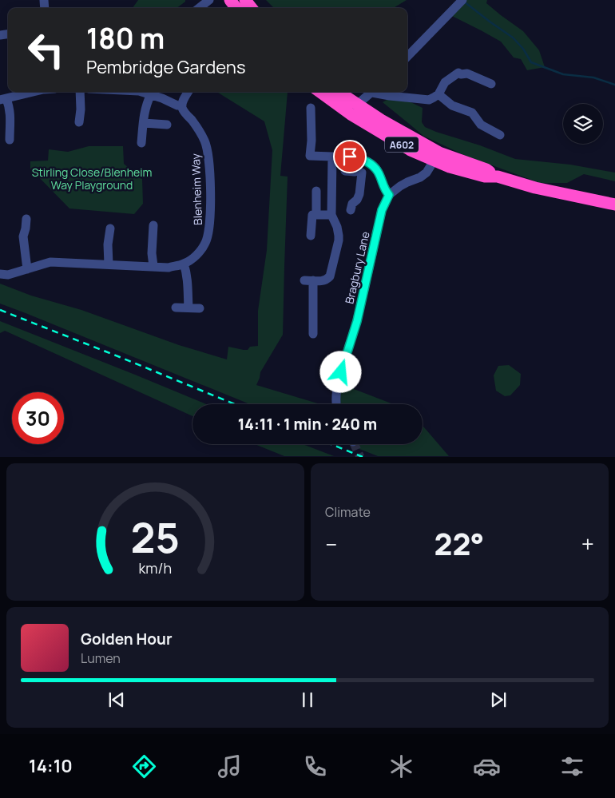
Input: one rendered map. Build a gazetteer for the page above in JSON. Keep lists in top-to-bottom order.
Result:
{
  "streets": {
    "highway": ["A602"],
    "street": ["Blenheim Way", "Bragbury Lane"]
  },
  "parks": ["Stirling Close/Blenheim Way Playground"],
  "page": {
    "turn": ["180 m", "Pembridge Gardens"],
    "limit": "30",
    "trip": "14:11 · 1 min · 240 m",
    "tile": "Climate",
    "heat": ["−", "22°", "+"],
    "song": ["Golden Hour", "Lumen"],
    "tabs": "14:10",
    "gauge": ["25", "km/h"]
  }
}
